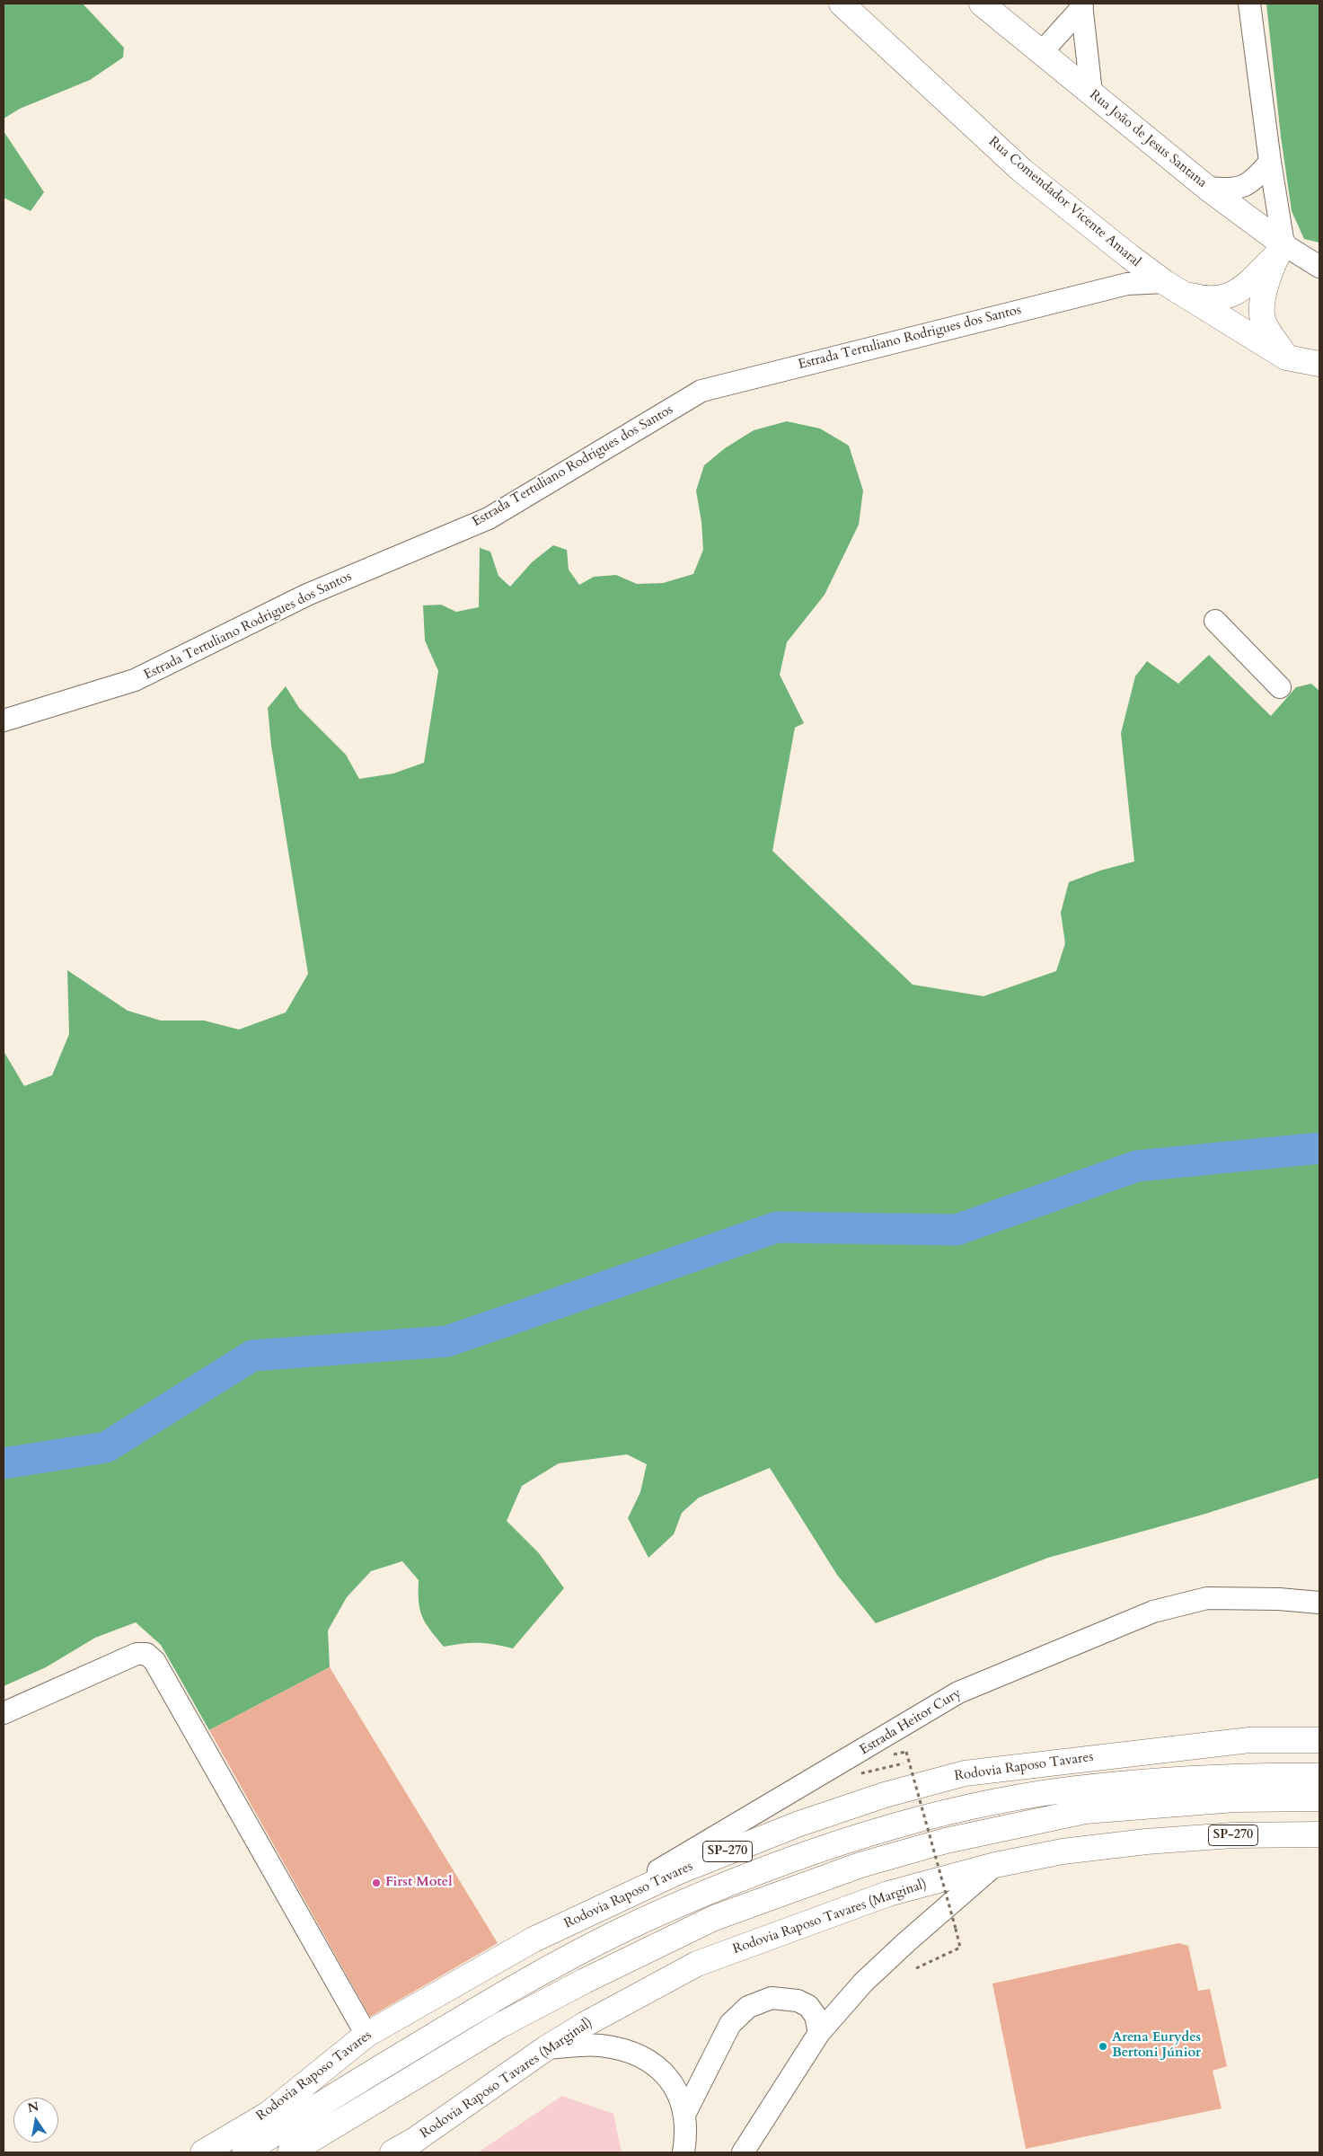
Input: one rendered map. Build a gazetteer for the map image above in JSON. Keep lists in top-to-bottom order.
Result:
{
  "streets": {
    "main road": [
      "Rua João de Jesus Santana",
      "Rua Comendador Vicente Amaral",
      "Rodovia Raposo Tavares",
      "SP-270",
      "Rodovia Raposo Tavares (Marginal)"
    ],
    "street": ["Estrada Tertuliano Rodrigues dos Santos", "Estrada Heitor Cury"]
  },
  "crossings": [
    ["Rua Comendador Vicente Amaral", "Estrada Tertuliano Rodrigues dos Santos"],
    ["Estrada Heitor Cury", "Rodovia Raposo Tavares"]
  ],
  "places": ["First Motel", "Arena Eurydes Bertoni Júnior"],
  "north": "top"
}
